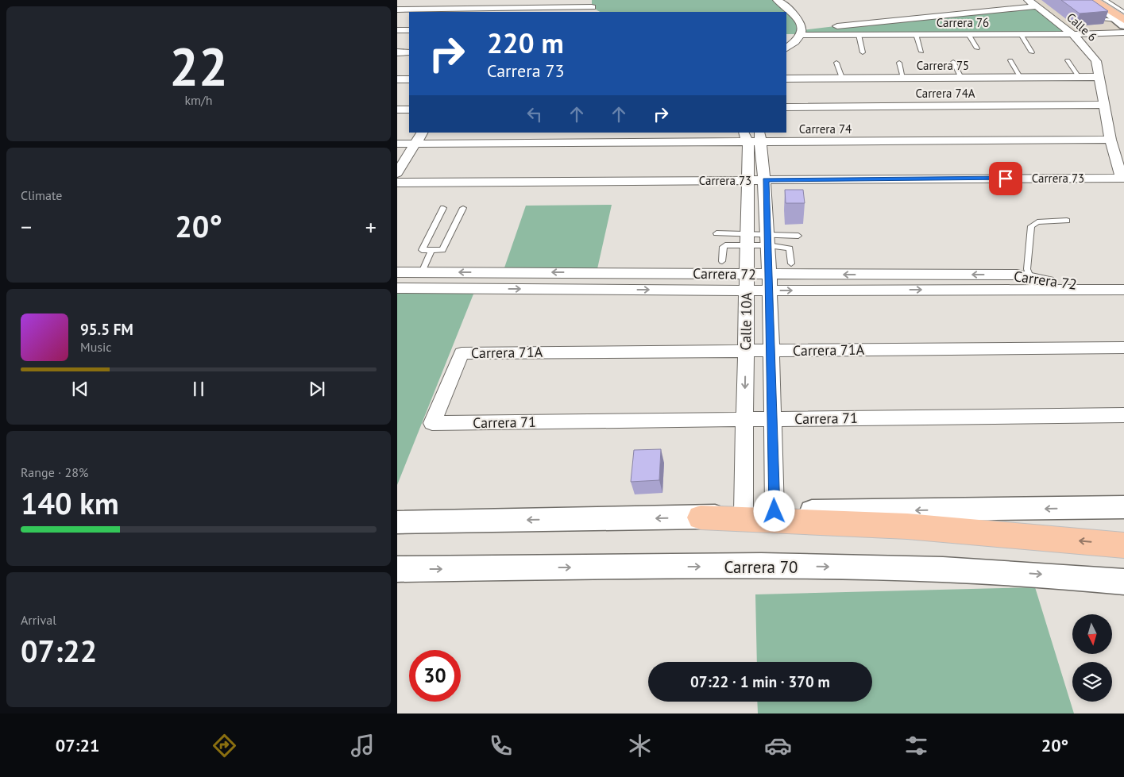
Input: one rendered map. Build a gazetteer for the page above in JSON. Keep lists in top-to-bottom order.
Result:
{
  "streets": {
    "street": [
      "Carrera 76",
      "Calle 6",
      "Carrera 75",
      "Carrera 74A",
      "Carrera 74",
      "Carrera 73",
      "Carrera 72",
      "Calle 10A",
      "Carrera 71A",
      "Carrera 71",
      "Carrera 70"
    ]
  },
  "crossings": [
    ["Carrera 76", "Calle 6"],
    ["Calle 6", "Carrera 75"],
    ["Calle 6", "Carrera 74A"],
    ["Calle 6", "Carrera 74"],
    ["Calle 6", "Carrera 73"],
    ["Carrera 74", "Calle 10A"],
    ["Carrera 73", "Calle 10A"],
    ["Carrera 72", "Calle 10A"],
    ["Calle 10A", "Carrera 71A"],
    ["Calle 10A", "Carrera 71"],
    ["Carrera 71A", "Carrera 71"]
  ],
  "north": "bottom",
  "page": {
    "tile": [
      ["22", "km/h"],
      "Climate",
      ["Range · 28%", "140 km"],
      ["Arrival", "07:22"]
    ],
    "turn": ["220 m", "Carrera 73"],
    "heat": ["−", "20°", "+"],
    "song": ["95.5 FM", "Music"],
    "limit": "30",
    "trip": "07:22 · 1 min · 370 m",
    "tabs": ["07:21", "20°"]
  }
}
